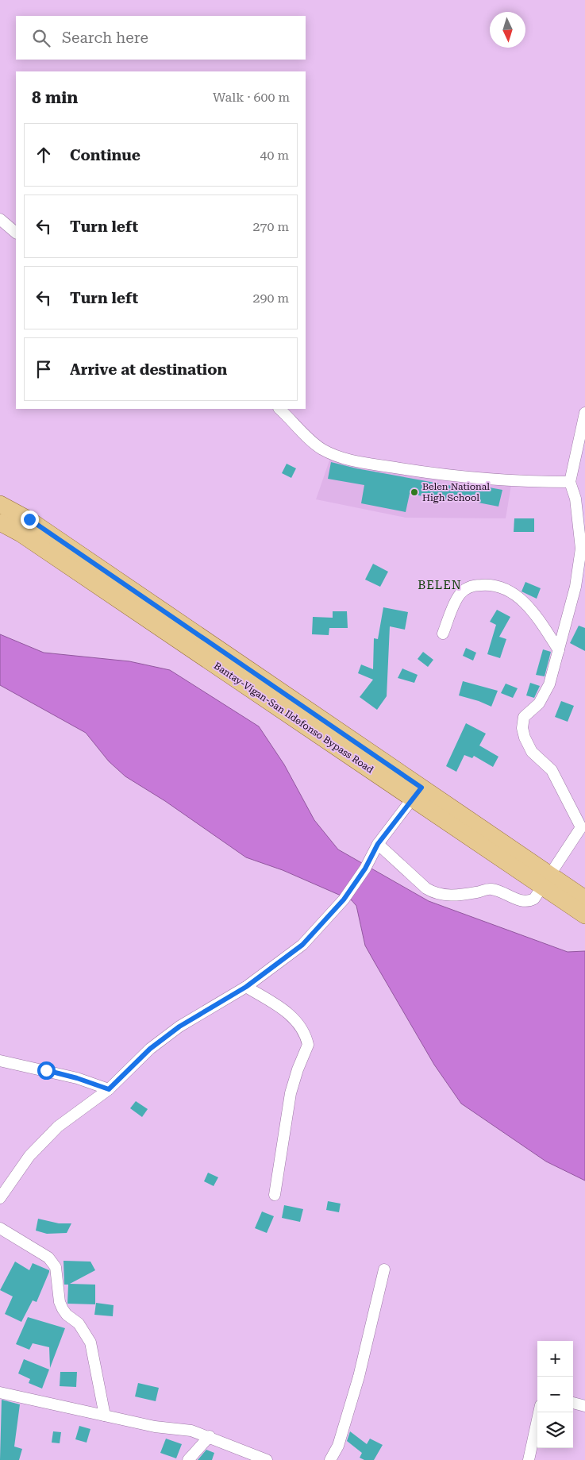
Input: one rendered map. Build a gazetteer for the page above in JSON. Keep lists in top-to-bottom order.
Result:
{
  "streets": {
    "main road": ["Bantay-Vigan-San Ildefonso Bypass Road"]
  },
  "districts": ["BELEN"],
  "places": ["Belen National High School"],
  "north": "bottom",
  "page": {
    "search": "Search here",
    "heading": ["8 min", "Walk · 600 m"],
    "list": [
      ["Continue", "40 m"],
      ["Turn left", "270 m"],
      ["Turn left", "290 m"],
      "Arrive at destination"
    ],
    "map_buttons": ["+", "−"]
  }
}
